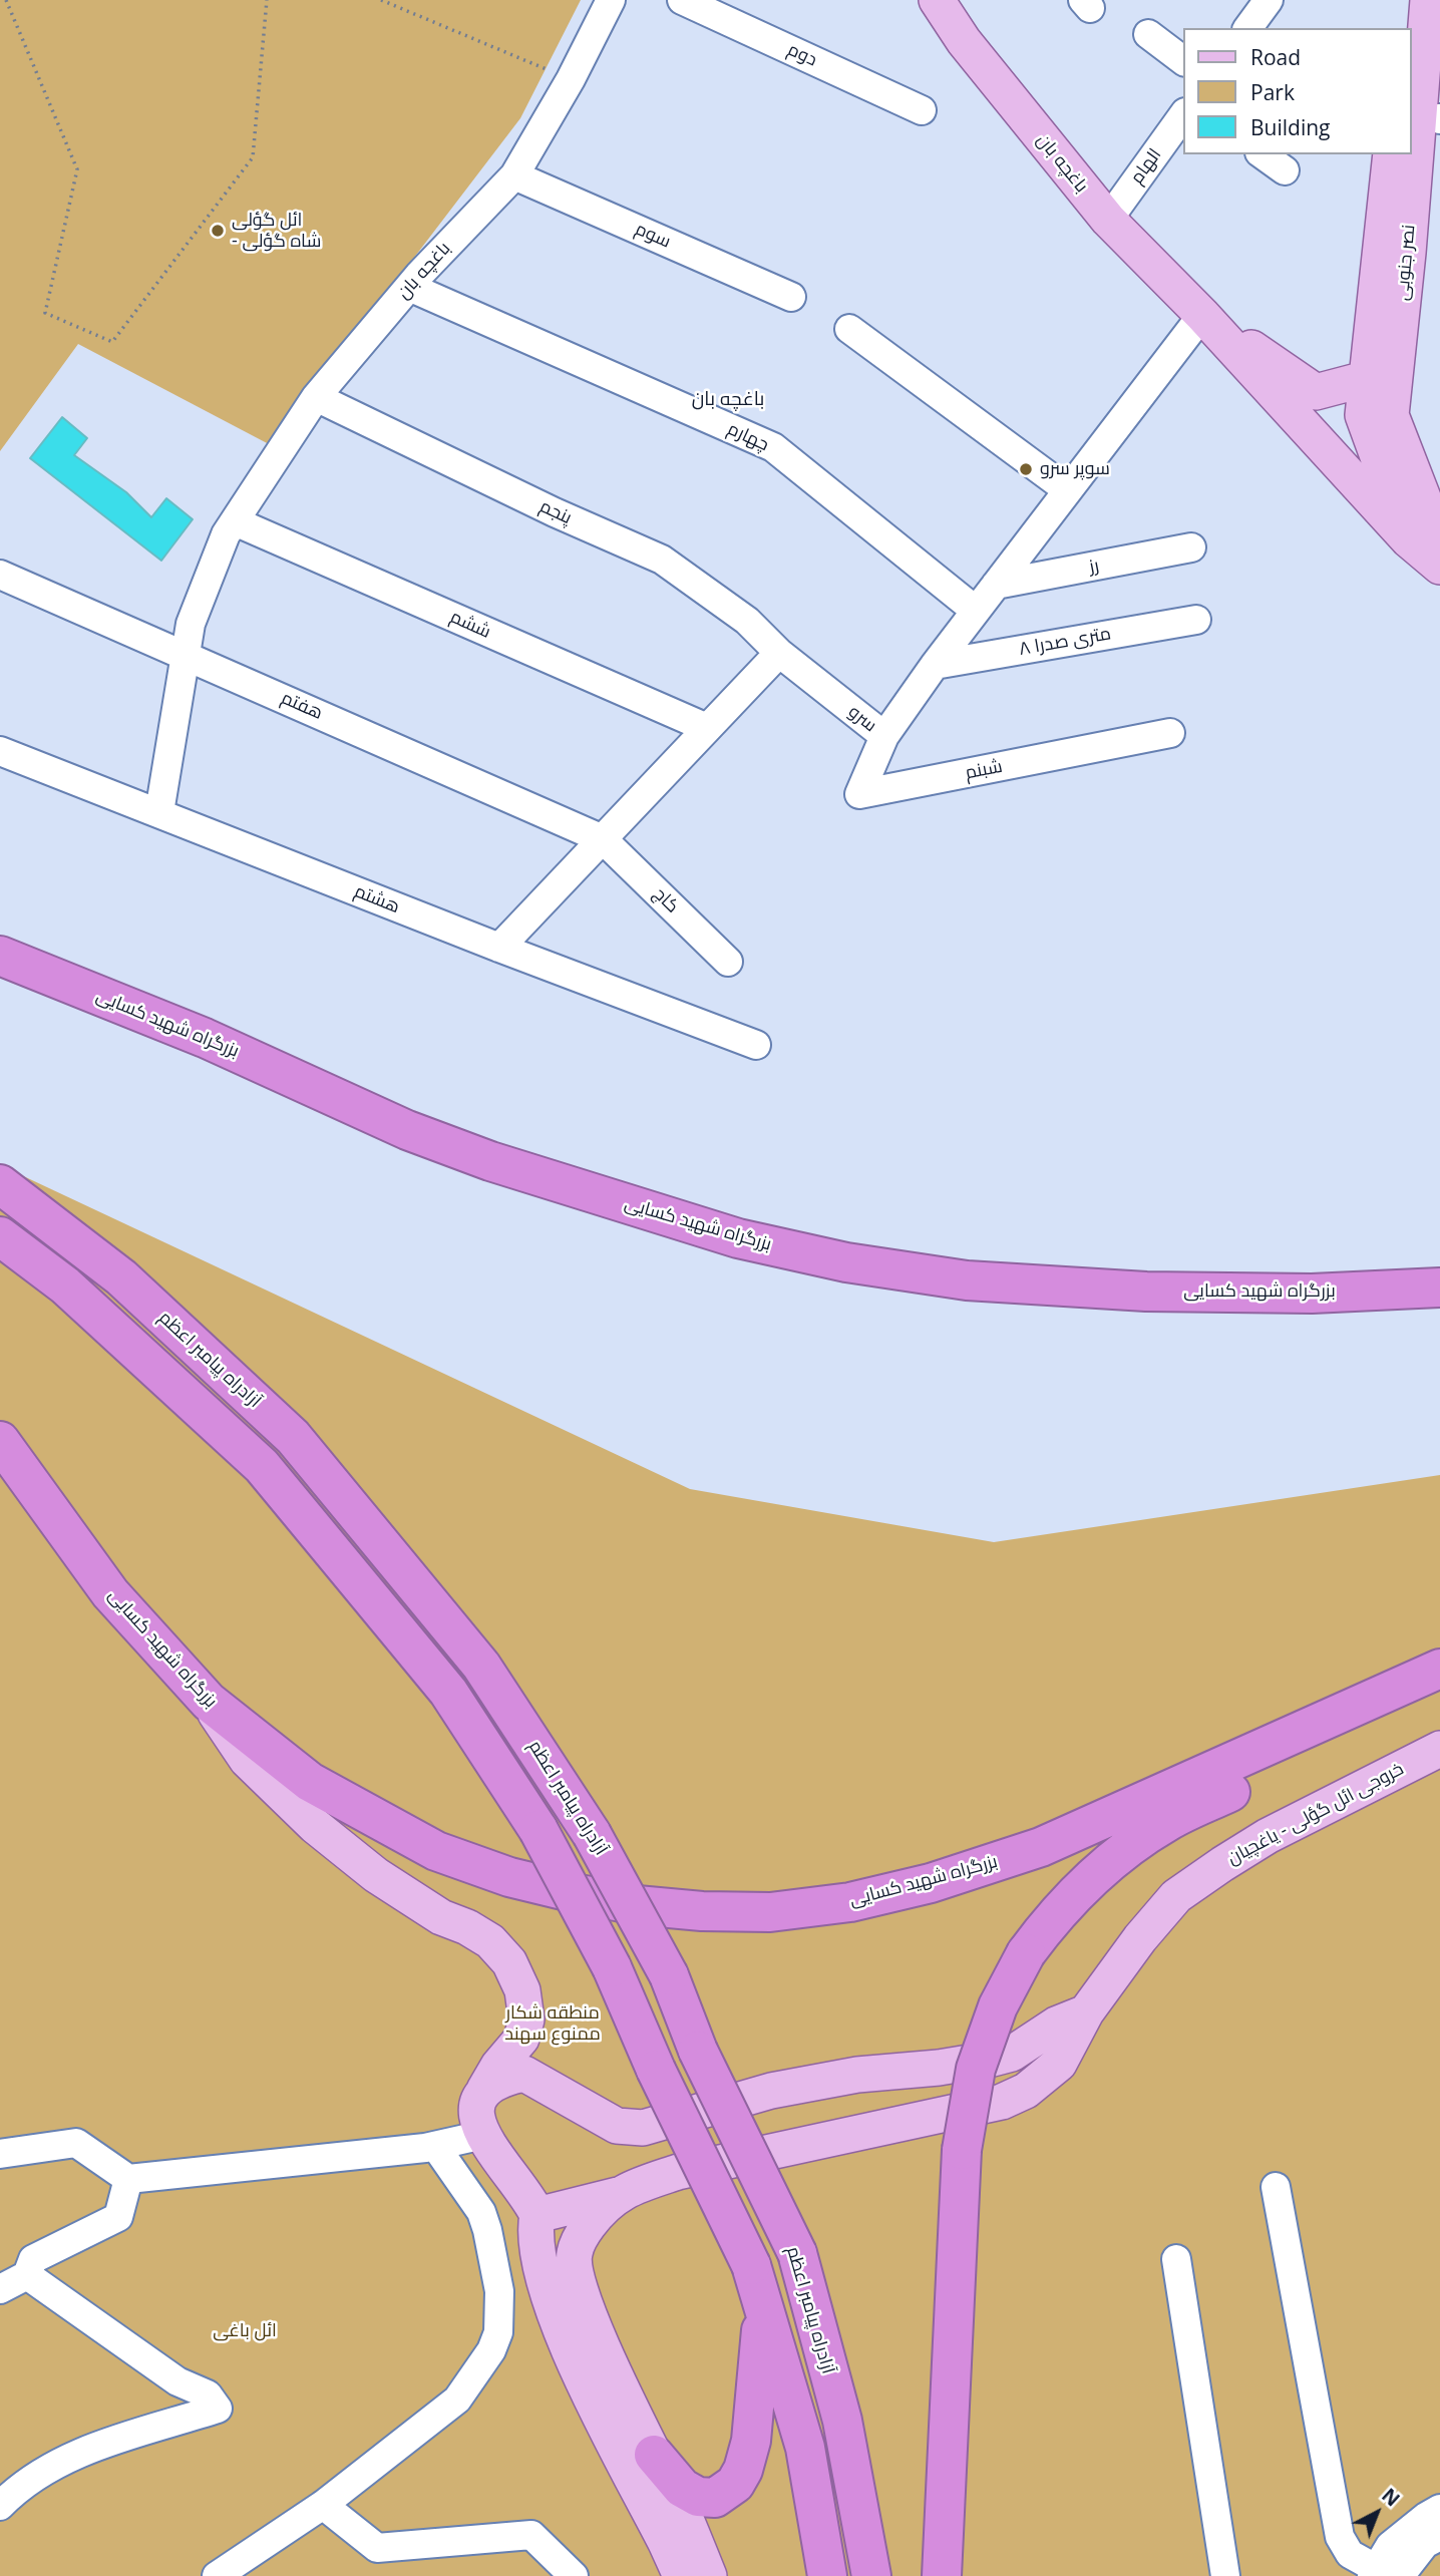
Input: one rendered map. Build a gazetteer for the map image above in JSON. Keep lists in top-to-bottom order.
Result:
{
  "streets": {
    "highway": ["بزرگراه شهید کسایی", "آزادراه پیامبر اعظم"],
    "main road": ["باغچه بان", "نصر جنوبی", "خروجی ائل گؤلی - یاغچیان"],
    "street": [
      "دوم",
      "الهام",
      "سوم",
      "چهارم",
      "پنجم",
      "رز",
      "ششم",
      "۸ متری صدرا",
      "هفتم",
      "سرو",
      "شبنم",
      "هشتم",
      "کاج"
    ]
  },
  "crossings": [
    ["باغچه بان", "الهام"],
    ["باغچه بان", "سوم"],
    ["باغچه بان", "چهارم"],
    ["باغچه بان", "پنجم"],
    ["باغچه بان", "ششم"],
    ["باغچه بان", "هفتم"],
    ["باغچه بان", "سرو"],
    ["باغچه بان", "هشتم"],
    ["چهارم", "سرو"],
    ["پنجم", "سرو"],
    ["رز", "سرو"],
    ["۸ متری صدرا", "سرو"],
    ["هفتم", "کاج"],
    ["سرو", "شبنم"]
  ],
  "districts": ["باغچه بان"],
  "parks": ["منطقه شکار ممنوع سهند", "ائل باغی"],
  "places": ["ائل گؤلی - شاه گؤلی", "سوپر سرو"],
  "legend": ["Road", "Park", "Building"],
  "north": "top right"
}
